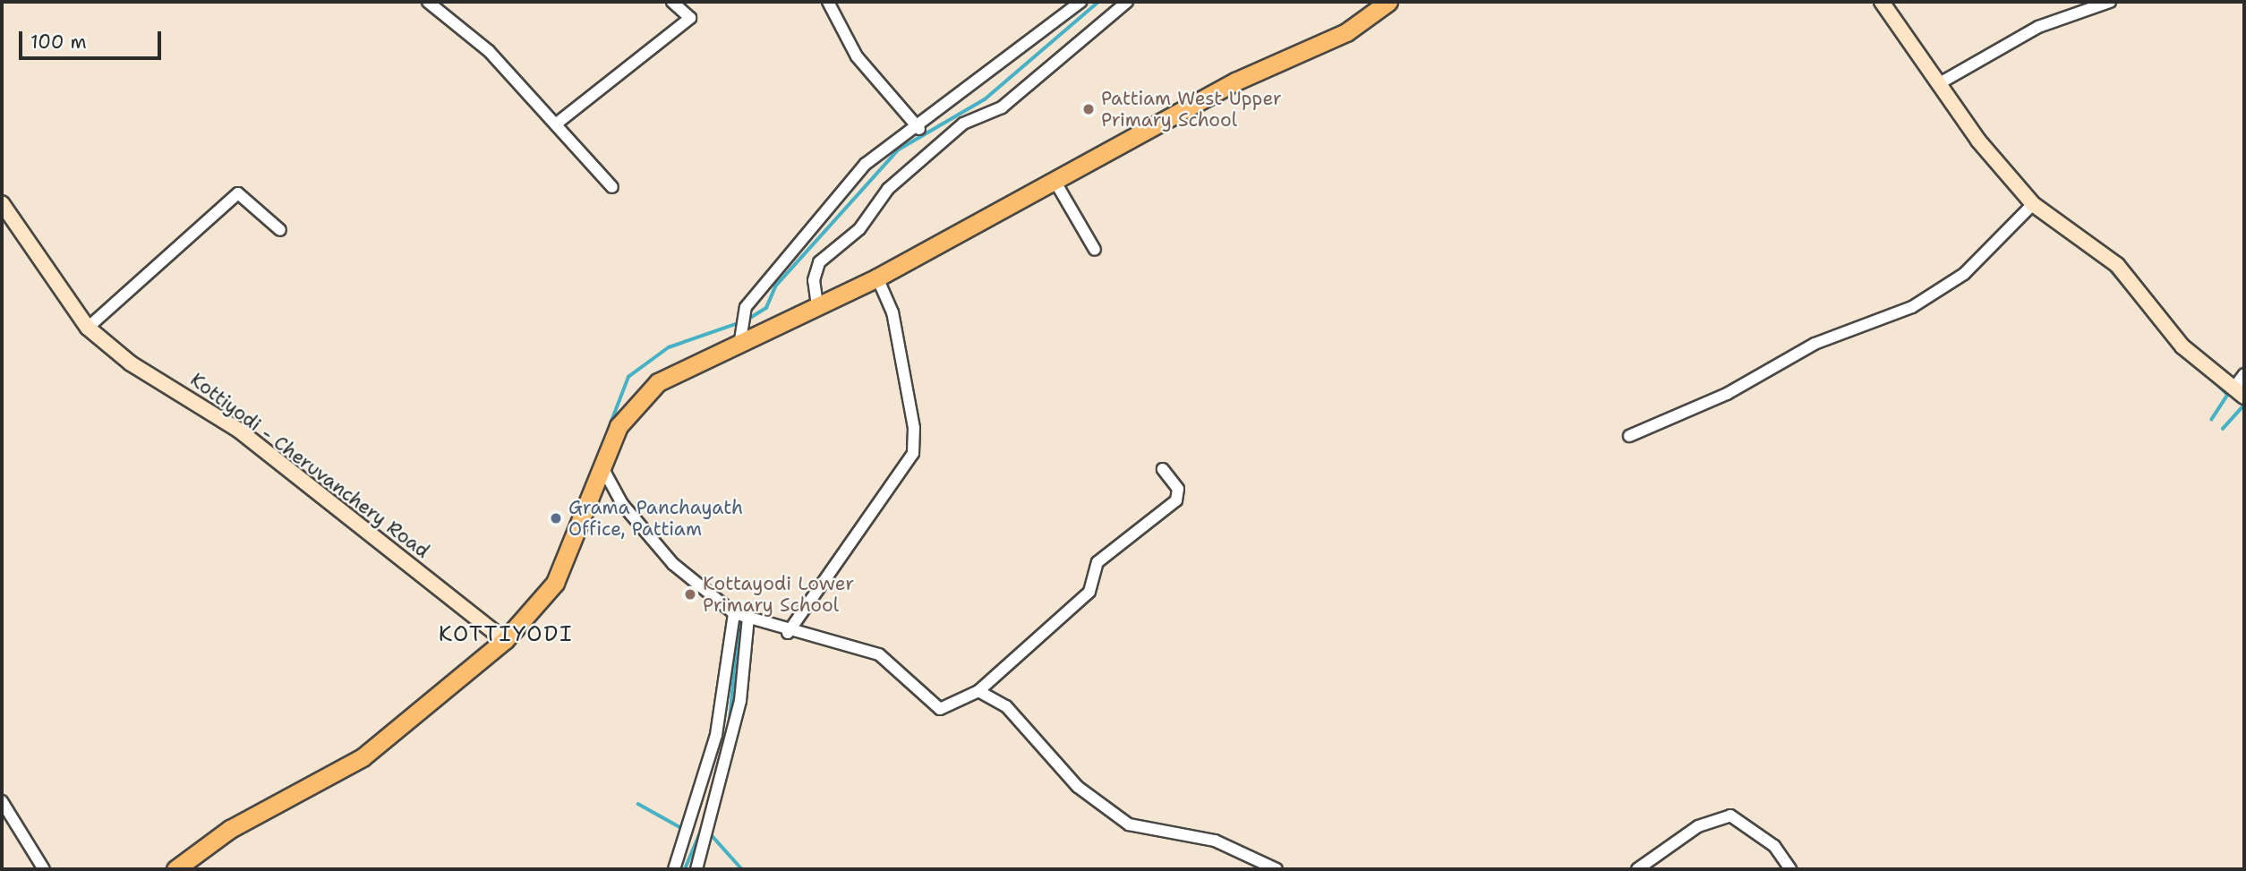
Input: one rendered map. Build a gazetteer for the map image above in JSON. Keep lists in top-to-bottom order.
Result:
{
  "streets": {
    "main road": ["Kottiyodi - Cheruvanchery Road"]
  },
  "districts": ["KOTTIYODI"],
  "places": ["Pattiam West Upper Primary School", "Grama Panchayath Office, Pattiam", "Kottayodi Lower Primary School"],
  "scale_bar": "100 m"
}
